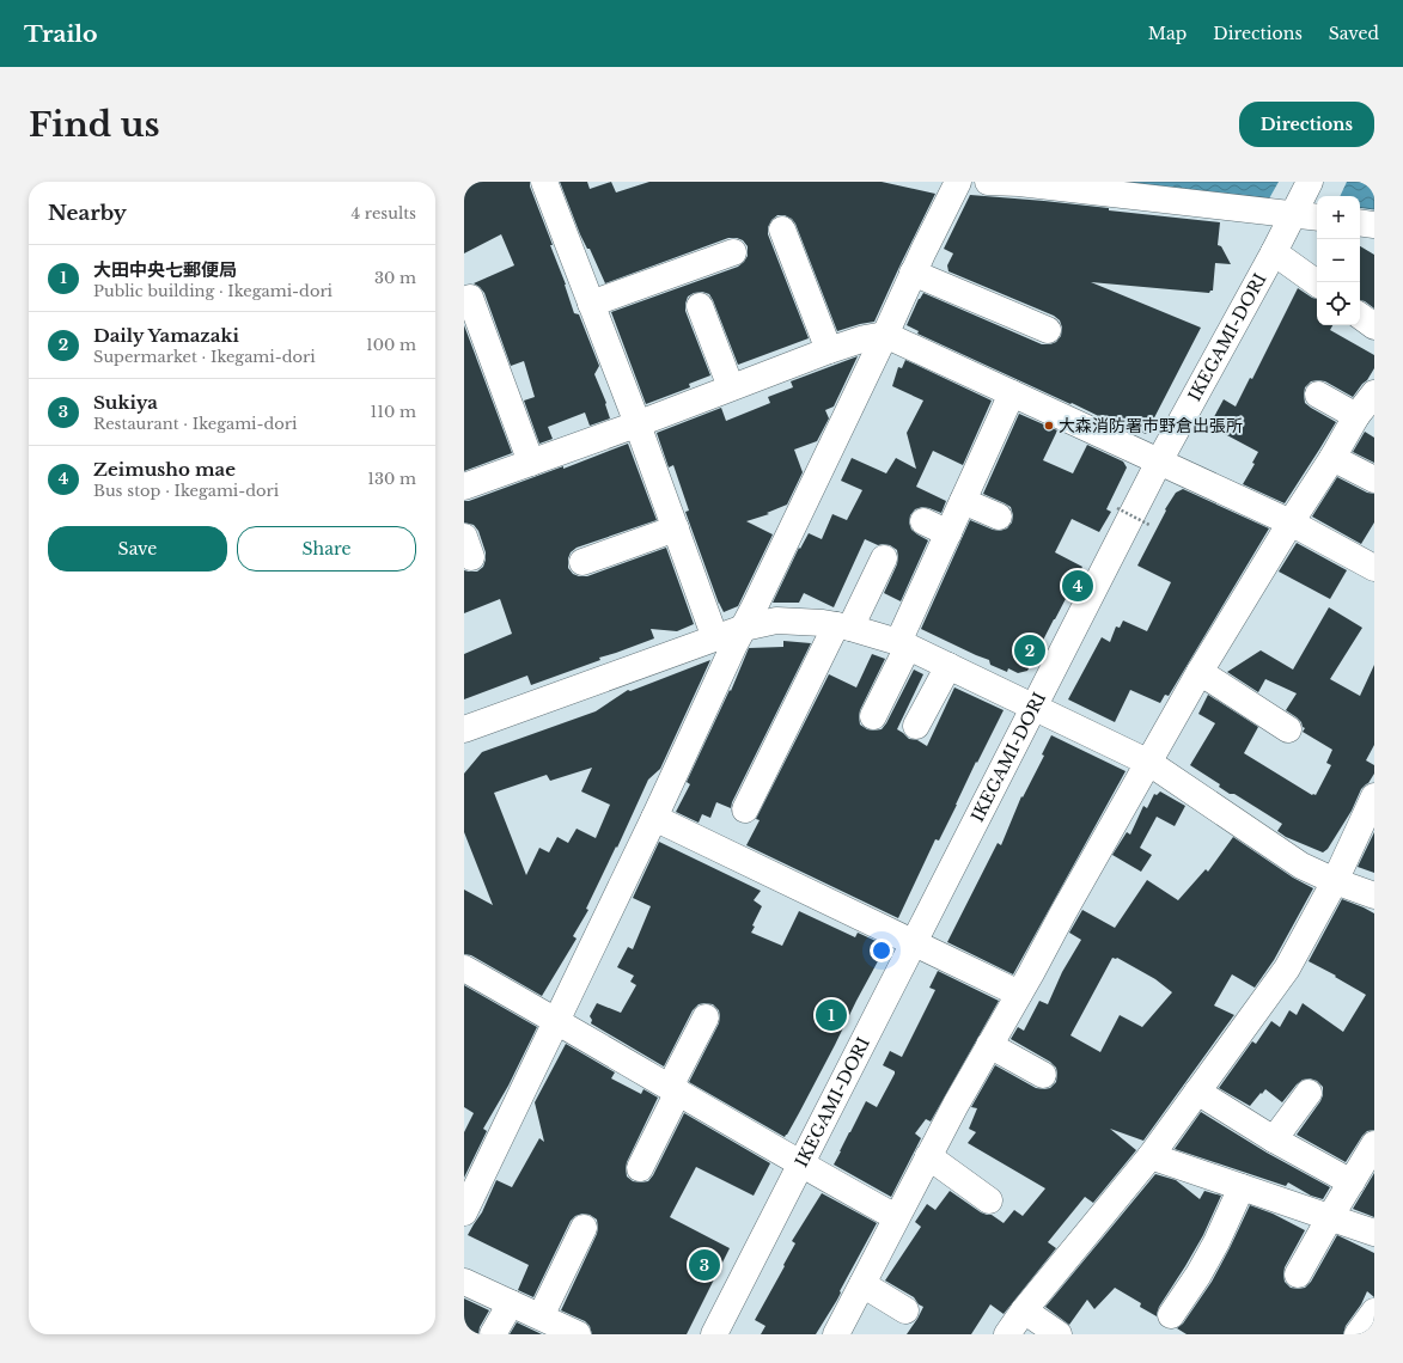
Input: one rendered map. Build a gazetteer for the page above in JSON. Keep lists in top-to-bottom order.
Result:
{
  "streets": {
    "street": ["IKEGAMI-DORI"]
  },
  "places": ["大森消防署市野倉出張所"],
  "page": {
    "header": "Trailo",
    "nav": ["Map", "Directions", "Saved"],
    "buttons": [
      "Directions",
      ["Save", "Share"]
    ],
    "title": "Find us",
    "heading": ["Nearby", "4 results"],
    "map_buttons": ["+", "−"],
    "list": [
      {
        "mark": "1",
        "name": "大田中央七郵便局",
        "note": "Public building · Ikegami-dori",
        "value": "30 m"
      },
      {
        "mark": "2",
        "name": "Daily Yamazaki",
        "note": "Supermarket · Ikegami-dori",
        "value": "100 m"
      },
      {
        "mark": "3",
        "name": "Sukiya",
        "note": "Restaurant · Ikegami-dori",
        "value": "110 m"
      },
      {
        "mark": "4",
        "name": "Zeimusho mae",
        "note": "Bus stop · Ikegami-dori",
        "value": "130 m"
      }
    ],
    "pins": [
      "4",
      "2",
      "1",
      "3"
    ]
  }
}
